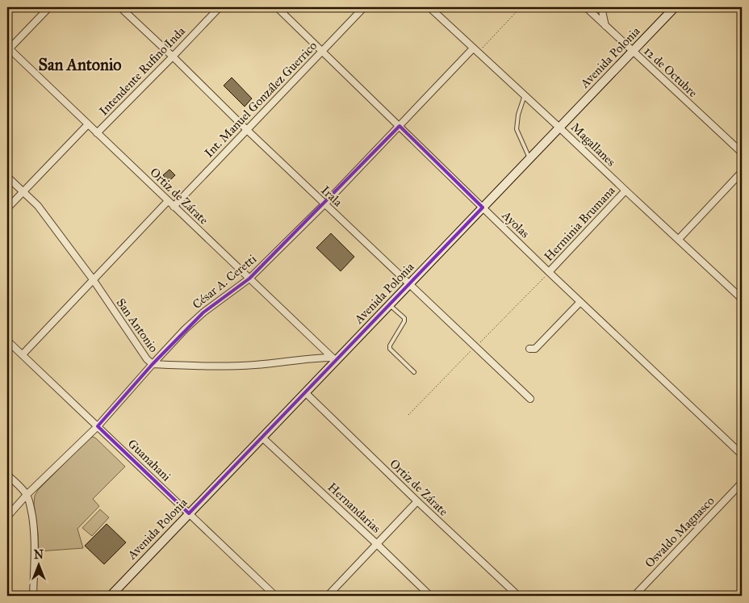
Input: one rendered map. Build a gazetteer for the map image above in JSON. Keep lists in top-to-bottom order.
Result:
{
  "streets": {
    "main road": ["Avenida Polonia"],
    "street": [
      "Intendente Rufino Inda",
      "12 de Octubre",
      "Int. Manuel González Guerrico",
      "Magallanes",
      "Ortiz de Zárate",
      "Irala",
      "Herminia Brumana",
      "Ayolas",
      "César A. Ceretti",
      "San Antonio",
      "Guanahani",
      "Hernandarias",
      "Osvaldo Magnasco"
    ]
  },
  "crossings": [
    ["Avenida Polonia", "12 de Octubre"],
    ["Avenida Polonia", "Magallanes"],
    ["Avenida Polonia", "Ortiz de Zárate"],
    ["Avenida Polonia", "Irala"],
    ["Avenida Polonia", "Ayolas"],
    ["Avenida Polonia", "San Antonio"],
    ["Avenida Polonia", "Guanahani"],
    ["Avenida Polonia", "Hernandarias"],
    ["Intendente Rufino Inda", "Ortiz de Zárate"],
    ["Intendente Rufino Inda", "Irala"],
    ["Intendente Rufino Inda", "San Antonio"],
    ["Int. Manuel González Guerrico", "Ortiz de Zárate"],
    ["Int. Manuel González Guerrico", "Irala"],
    ["Int. Manuel González Guerrico", "Ayolas"],
    ["Magallanes", "Herminia Brumana"],
    ["Magallanes", "César A. Ceretti"],
    ["Ortiz de Zárate", "César A. Ceretti"],
    ["Ortiz de Zárate", "San Antonio"],
    ["Irala", "César A. Ceretti"],
    ["Herminia Brumana", "Ayolas"],
    ["Ayolas", "César A. Ceretti"],
    ["César A. Ceretti", "San Antonio"],
    ["César A. Ceretti", "Guanahani"]
  ],
  "districts": ["San Antonio"],
  "north": "top"
}
